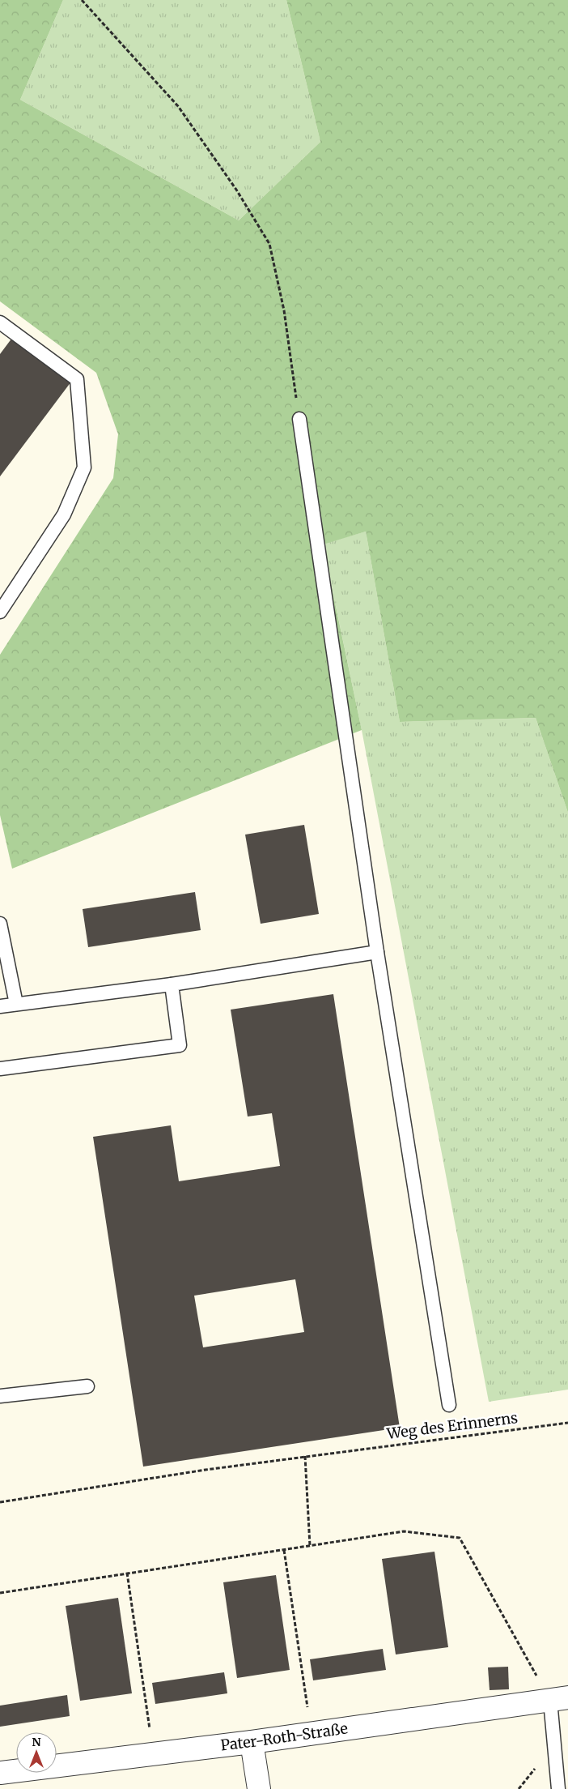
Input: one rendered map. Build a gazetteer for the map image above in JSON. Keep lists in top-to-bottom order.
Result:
{
  "streets": {
    "street": ["Pater-Roth-Straße"],
    "path": ["Weg des Erinnerns"]
  },
  "north": "top"
}
